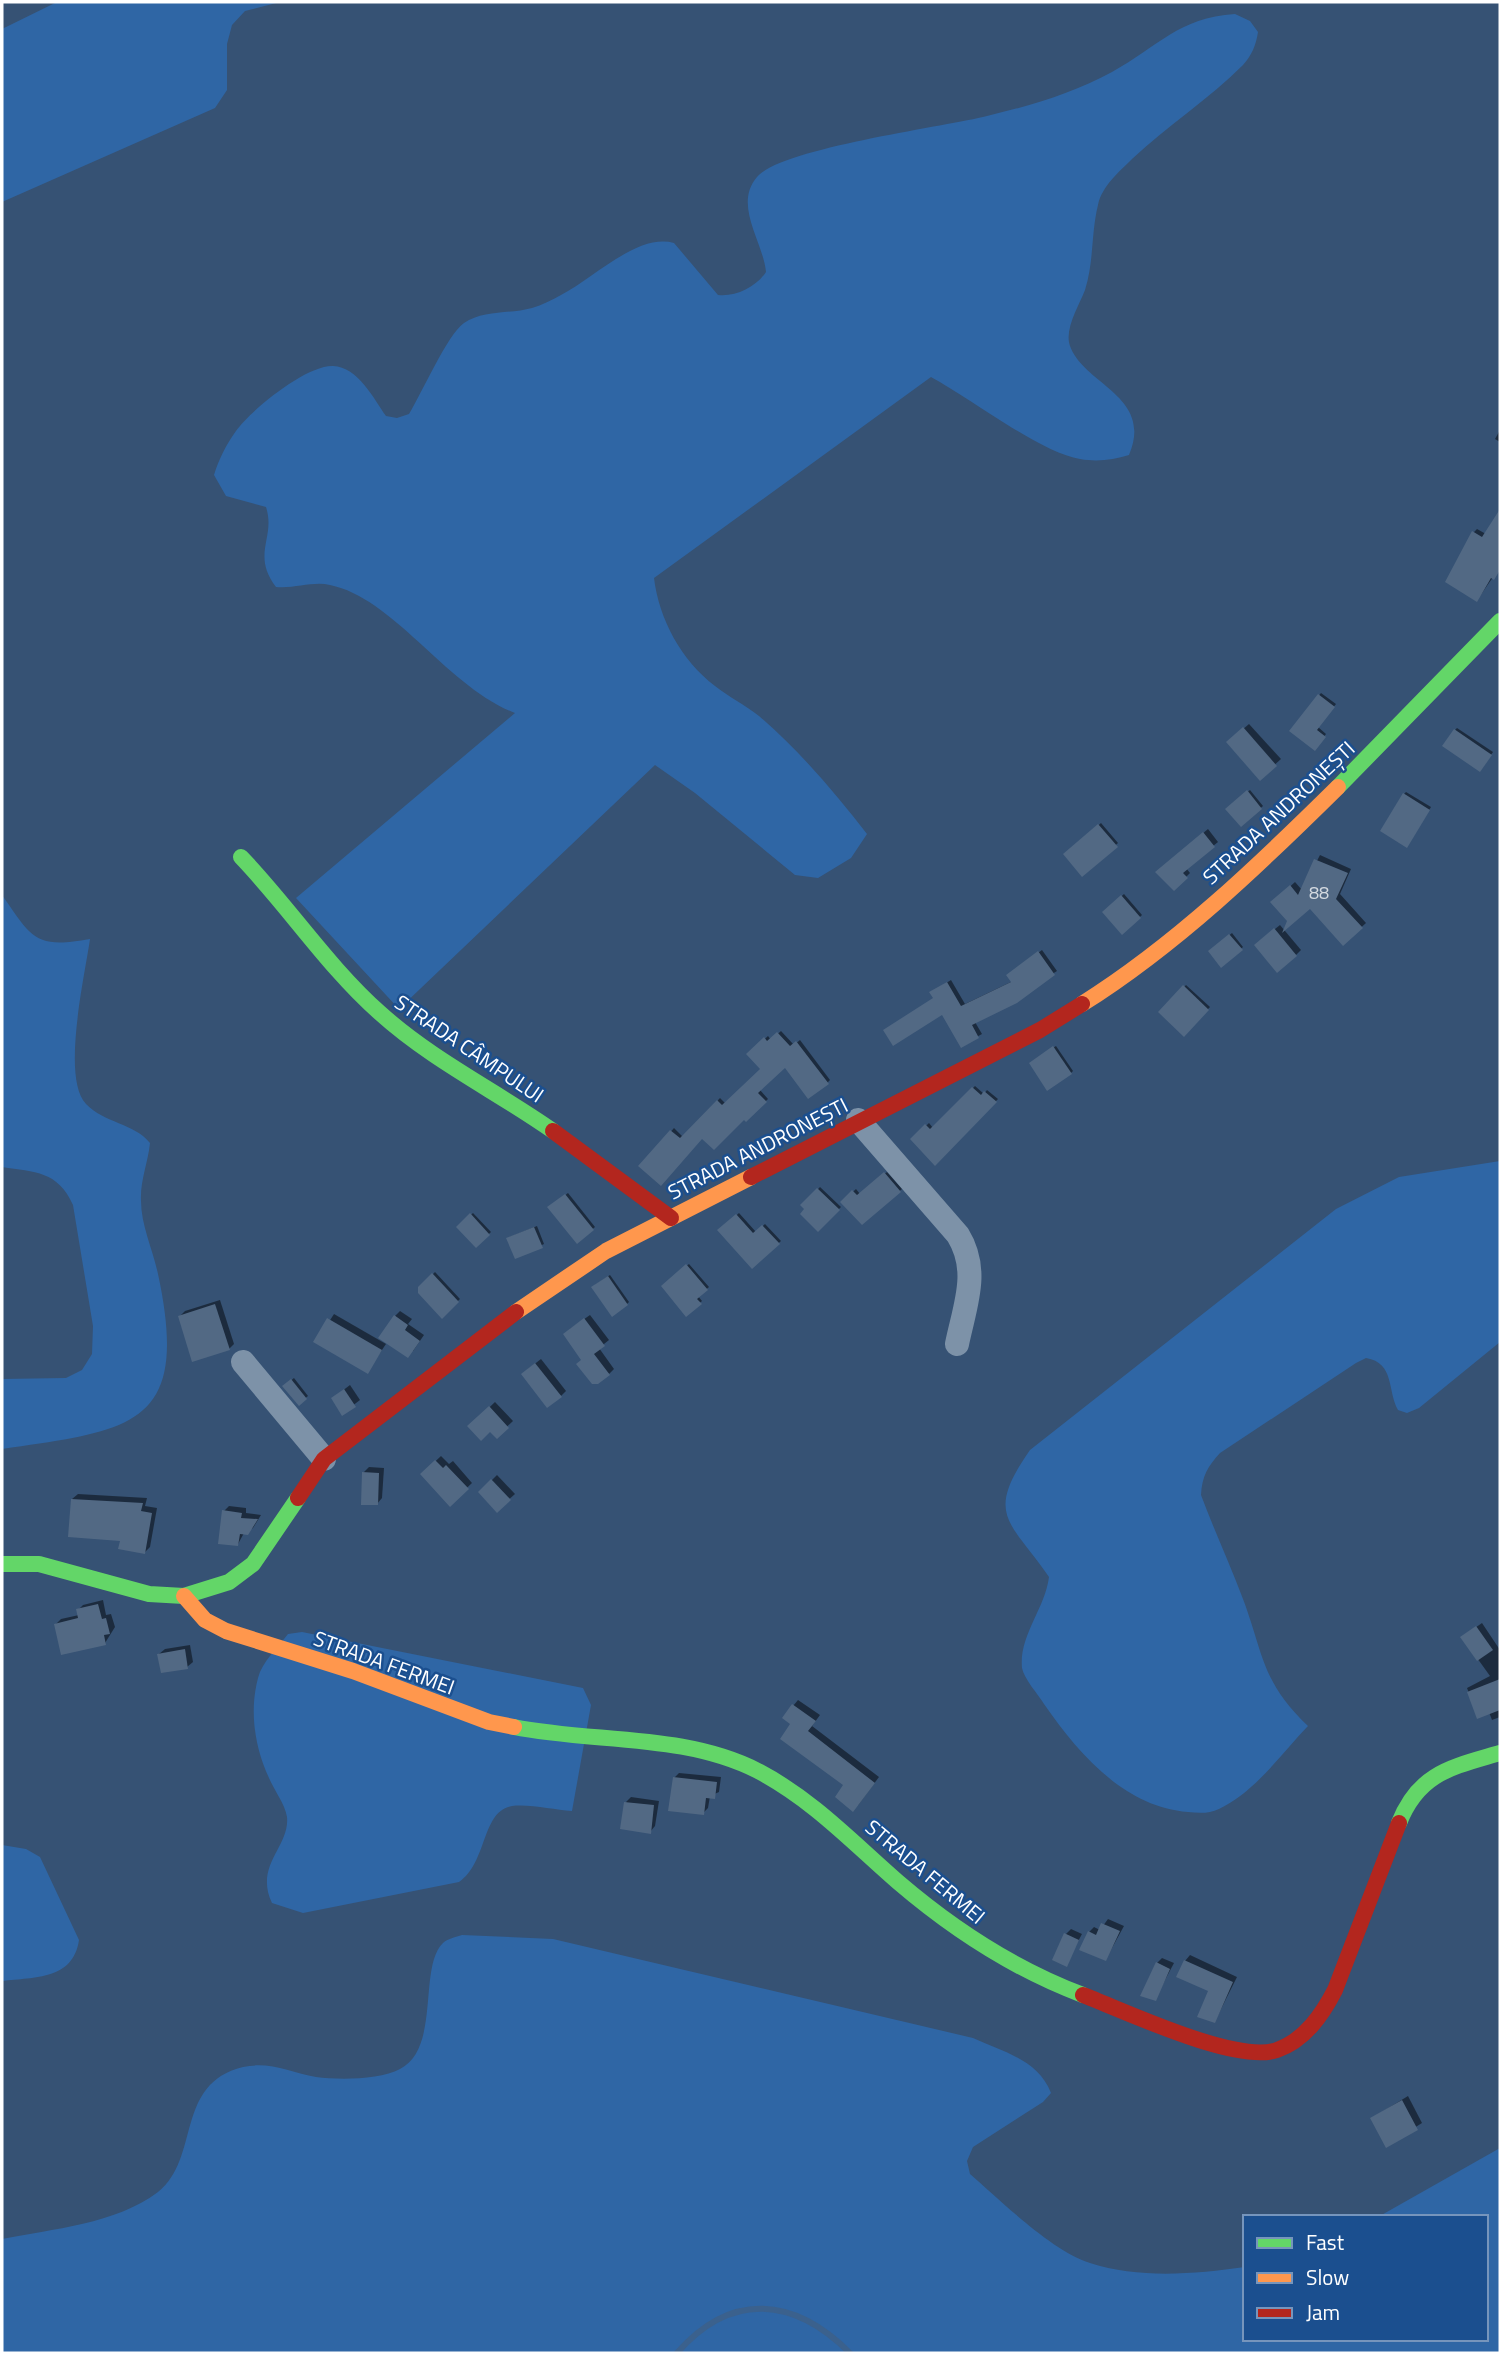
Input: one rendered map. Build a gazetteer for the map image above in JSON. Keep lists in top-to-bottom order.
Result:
{
  "streets": {
    "street": ["STRADA ANDRONEȘTI", "STRADA CÂMPULUI", "STRADA FERMEI"]
  },
  "crossings": [
    ["STRADA ANDRONEȘTI", "STRADA CÂMPULUI"],
    ["STRADA ANDRONEȘTI", "STRADA FERMEI"]
  ],
  "house_numbers": ["88"],
  "legend": ["Fast", "Slow", "Jam"]
}
